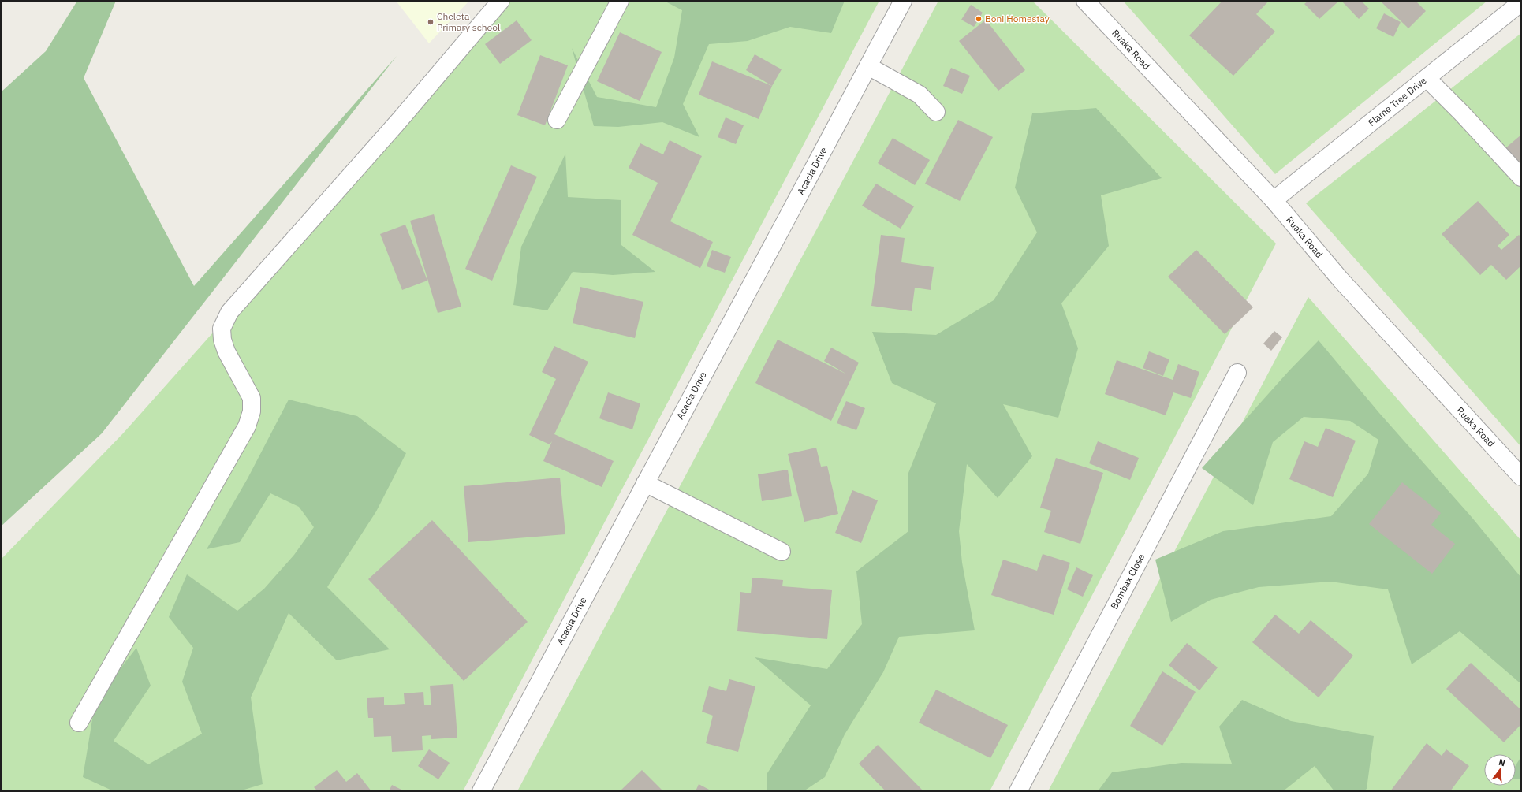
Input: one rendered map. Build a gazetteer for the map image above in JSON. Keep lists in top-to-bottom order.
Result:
{
  "streets": {
    "street": [
      "Ruaka Road",
      "Flame Tree Drive",
      "Acacia Drive",
      "Bombax Close"
    ]
  },
  "crossings": [
    ["Ruaka Road", "Flame Tree Drive"]
  ],
  "places": ["Boni Homestay", "Cheleta Primary school"],
  "north": "top"
}
